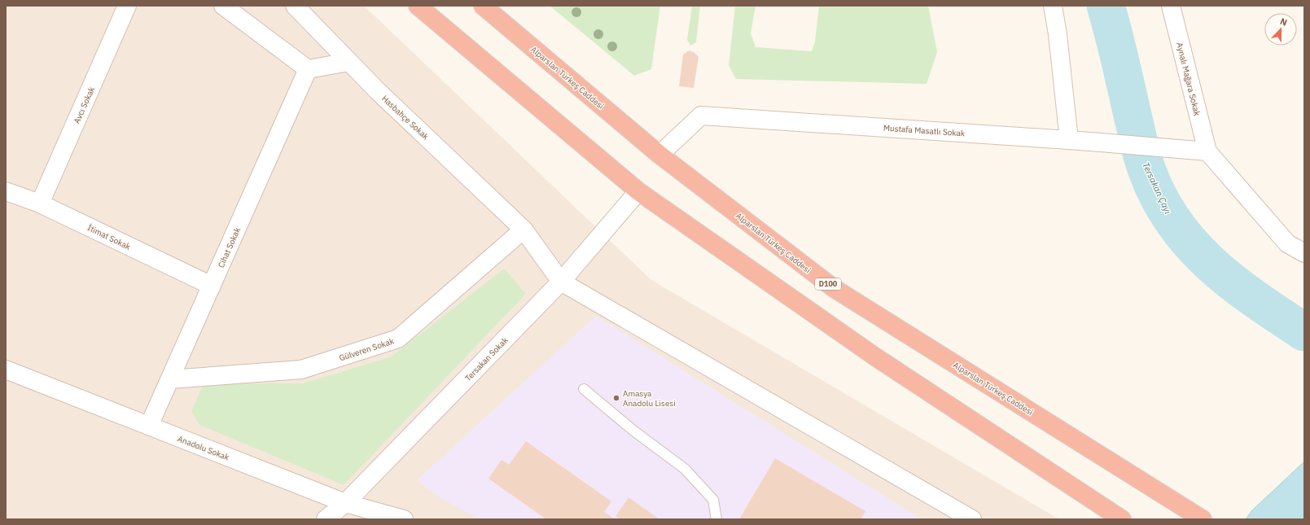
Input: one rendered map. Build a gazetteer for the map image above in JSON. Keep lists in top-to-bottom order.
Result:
{
  "streets": {
    "highway": ["Alparslan Türkeş Caddesi", "D100"],
    "street": [
      "Aynalı Mağara Sokak",
      "Avcı Sokak",
      "Hasbahçe Sokak",
      "Mustafa Masatlı Sokak",
      "İtimat Sokak",
      "Cihat Sokak",
      "Gülveren Sokak",
      "Tersakan Sokak",
      "Anadolu Sokak"
    ]
  },
  "crossings": [
    ["Alparslan Türkeş Caddesi", "Mustafa Masatlı Sokak"],
    ["Aynalı Mağara Sokak", "Mustafa Masatlı Sokak"],
    ["Avcı Sokak", "İtimat Sokak"],
    ["Hasbahçe Sokak", "Gülveren Sokak"],
    ["Hasbahçe Sokak", "Tersakan Sokak"],
    ["İtimat Sokak", "Cihat Sokak"],
    ["Cihat Sokak", "Gülveren Sokak"],
    ["Cihat Sokak", "Anadolu Sokak"],
    ["Tersakan Sokak", "Anadolu Sokak"]
  ],
  "water": ["Tersakan Çayı"],
  "places": ["Amasya Anadolu Lisesi"],
  "north": "top"
}
